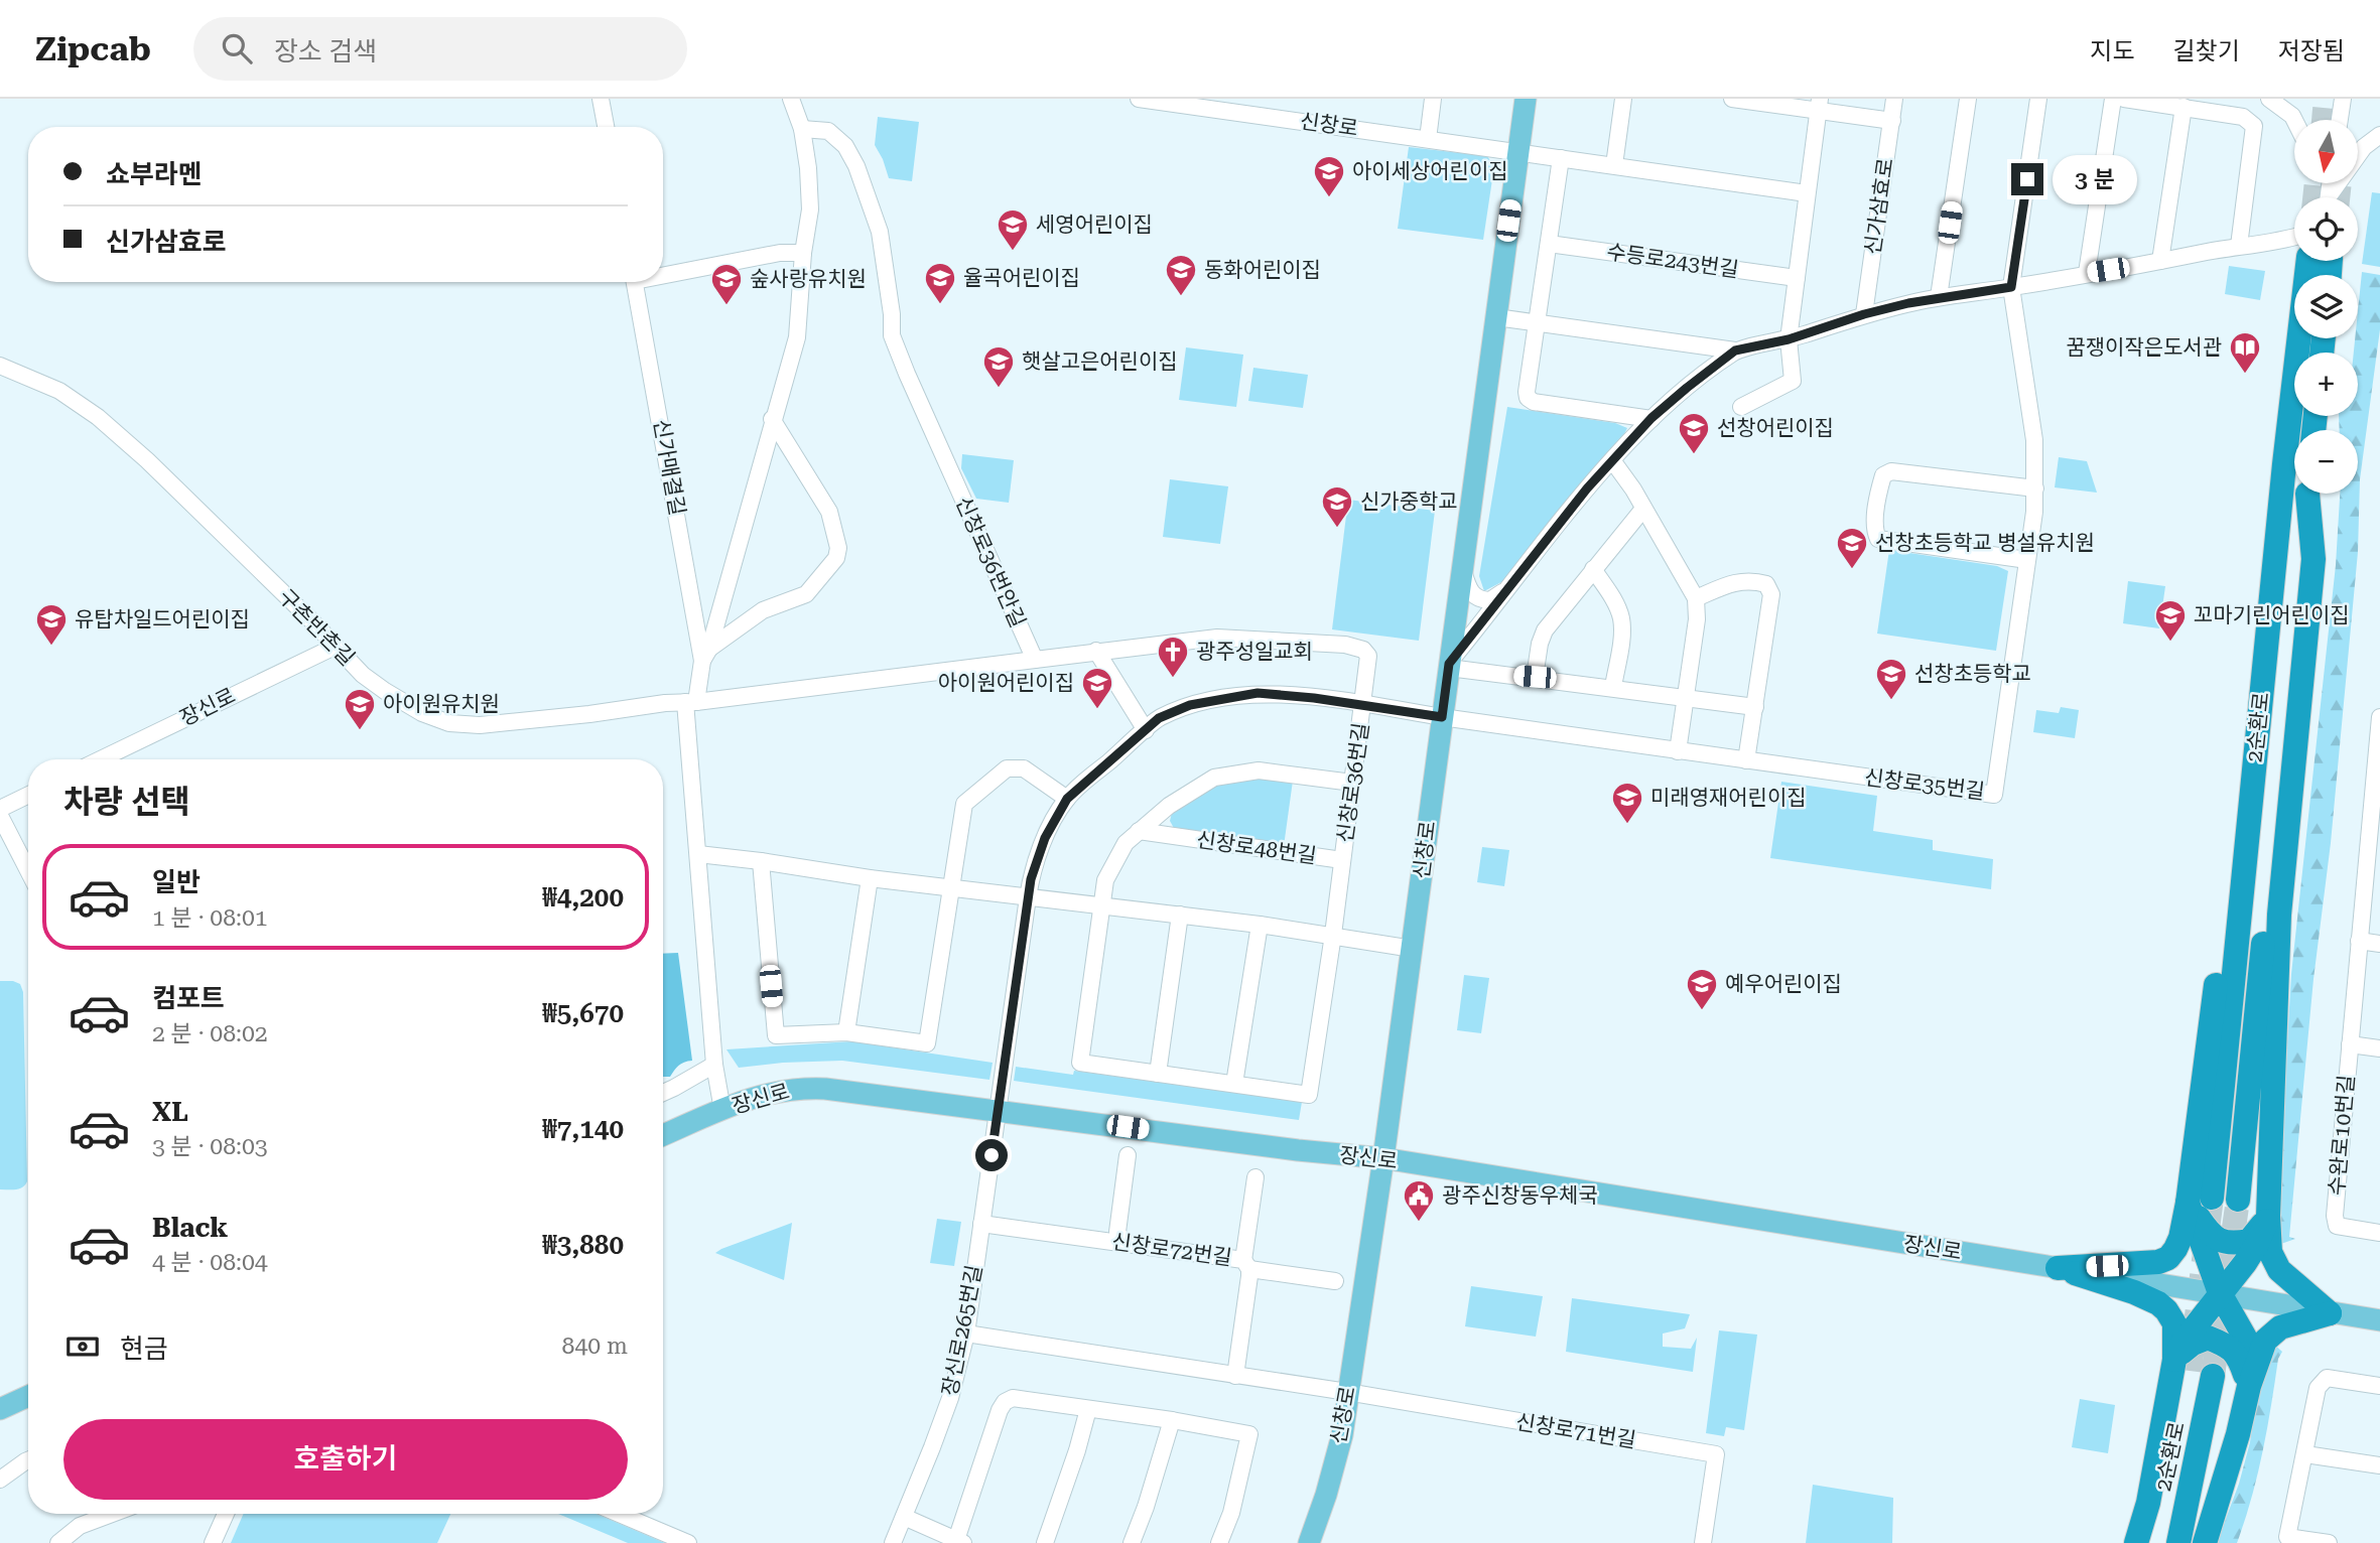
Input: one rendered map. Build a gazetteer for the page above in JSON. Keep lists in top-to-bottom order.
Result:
{
  "streets": {
    "highway": ["2순환로"],
    "main road": ["신창로", "장신로"],
    "street": [
      "신가삼효로",
      "수등로243번길",
      "신가매결길",
      "신창로36번안길",
      "구촌반촌길",
      "신창로36번길",
      "신창로35번길",
      "신창로48번길",
      "수완로10번길",
      "신창로72번길",
      "장신로265번길",
      "신창로71번길"
    ]
  },
  "crossings": [
    ["신창로", "장신로"],
    ["신창로", "신창로36번길"],
    ["신창로", "신창로35번길"],
    ["신창로", "신창로71번길"],
    ["신가매결길", "신창로36번안길"],
    ["신가매결길", "구촌반촌길"],
    ["신가매결길", "장신로"],
    ["구촌반촌길", "장신로"],
    ["장신로", "신창로36번길"],
    ["장신로", "장신로265번길"],
    ["신창로36번길", "신창로35번길"],
    ["신창로36번길", "신창로48번길"],
    ["신창로36번길", "장신로265번길"],
    ["신창로72번길", "장신로265번길"]
  ],
  "places": {
    "school or university": [
      "아이세상어린이집",
      "세영어린이집",
      "동화어린이집",
      "율곡어린이집",
      "숲사랑유치원",
      "햇살고은어린이집",
      "선창어린이집",
      "신가중학교",
      "선창초등학교 병설유치원",
      "꼬마기린어린이집",
      "유탑차일드어린이집",
      "선창초등학교",
      "아이원어린이집",
      "아이원유치원",
      "미래영재어린이집",
      "예우어린이집"
    ],
    "library": ["꿈쟁이작은도서관"],
    "church": ["광주성일교회"],
    "public building": ["광주신창동우체국"]
  },
  "north": "bottom",
  "page": {
    "header": "Zipcab",
    "search": "장소 검색",
    "nav": ["지도", "길찾기", "저장됨"],
    "map_buttons": ["+", "−"],
    "banner": ["쇼부라멘", "신가삼효로"],
    "bubble": "3 분",
    "heading": "차량 선택",
    "list": [
      {
        "name": "일반",
        "note": "1 분 · 08:01",
        "value": "₩4,200"
      },
      {
        "name": "컴포트",
        "note": "2 분 · 08:02",
        "value": "₩5,670"
      },
      {
        "name": "XL",
        "note": "3 분 · 08:03",
        "value": "₩7,140"
      },
      {
        "name": "Black",
        "note": "4 분 · 08:04",
        "value": "₩3,880"
      }
    ],
    "pay": ["현금", "840 m"],
    "buttons": "호출하기"
  }
}
